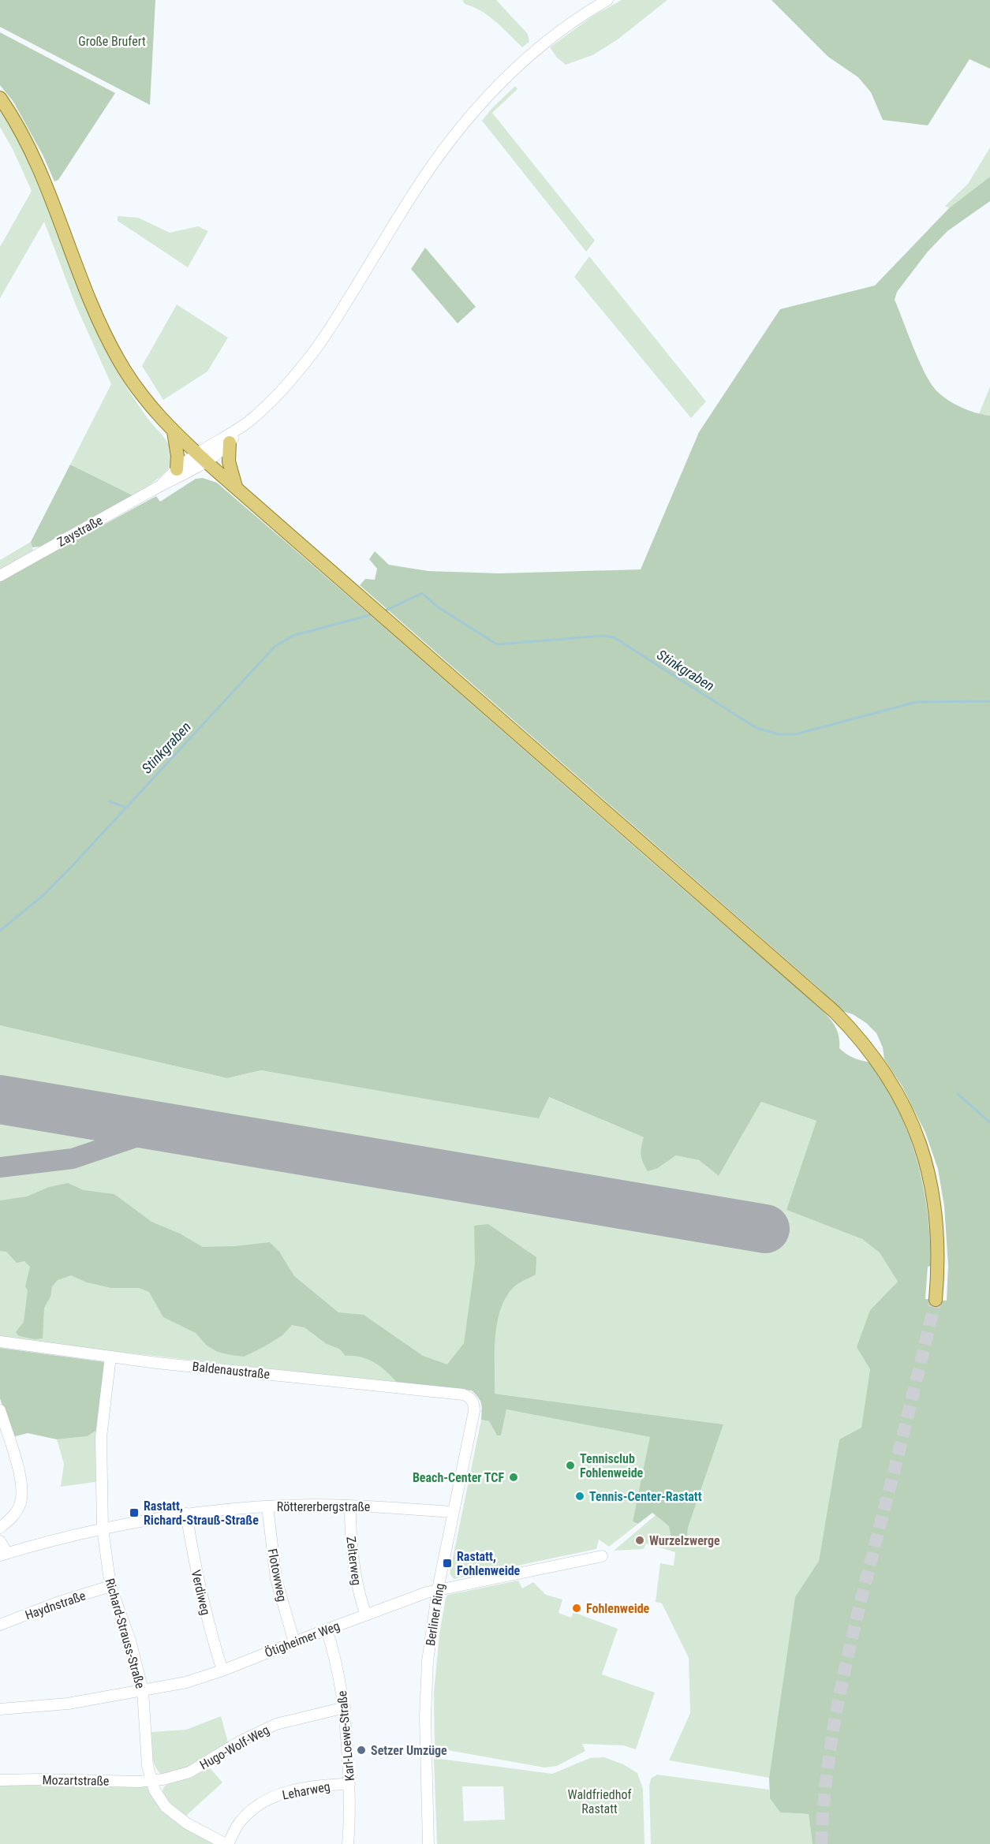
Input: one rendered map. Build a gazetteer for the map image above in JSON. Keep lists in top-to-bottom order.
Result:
{
  "streets": {
    "street": [
      "Zaystraße",
      "Baldenaustraße",
      "Röttererbergstraße",
      "Zelterweg",
      "Flotowweg",
      "Verdiweg",
      "Haydnstraße",
      "Berliner Ring",
      "Richard-Strauss-Straße",
      "Ötigheimer Weg",
      "Karl-Loewe-Straße",
      "Hugo-Wolf-Weg",
      "Mozartstraße",
      "Leharweg"
    ]
  },
  "crossings": [
    ["Baldenaustraße", "Berliner Ring"],
    ["Baldenaustraße", "Richard-Strauss-Straße"],
    ["Röttererbergstraße", "Zelterweg"],
    ["Röttererbergstraße", "Flotowweg"],
    ["Röttererbergstraße", "Verdiweg"],
    ["Röttererbergstraße", "Berliner Ring"],
    ["Röttererbergstraße", "Richard-Strauss-Straße"],
    ["Zelterweg", "Ötigheimer Weg"],
    ["Flotowweg", "Ötigheimer Weg"],
    ["Verdiweg", "Ötigheimer Weg"],
    ["Haydnstraße", "Richard-Strauss-Straße"],
    ["Berliner Ring", "Ötigheimer Weg"],
    ["Richard-Strauss-Straße", "Ötigheimer Weg"],
    ["Richard-Strauss-Straße", "Hugo-Wolf-Weg"],
    ["Richard-Strauss-Straße", "Mozartstraße"],
    ["Richard-Strauss-Straße", "Leharweg"],
    ["Ötigheimer Weg", "Karl-Loewe-Straße"],
    ["Karl-Loewe-Straße", "Hugo-Wolf-Weg"],
    ["Karl-Loewe-Straße", "Leharweg"],
    ["Hugo-Wolf-Weg", "Mozartstraße"]
  ],
  "water": ["Stinkgraben"],
  "parks": ["Große Brufert", "Waldfriedhof Rastatt"],
  "places": {
    "other": [
      "Tennisclub Fohlenweide",
      "Beach-Center TCF",
      "Tennis-Center-Rastatt",
      "Wurzelzwerge",
      "Fohlenweide",
      "Setzer Umzüge"
    ],
    "transit": ["Rastatt, Richard-Strauß-Straße", "Rastatt, Fohlenweide"]
  }
}
